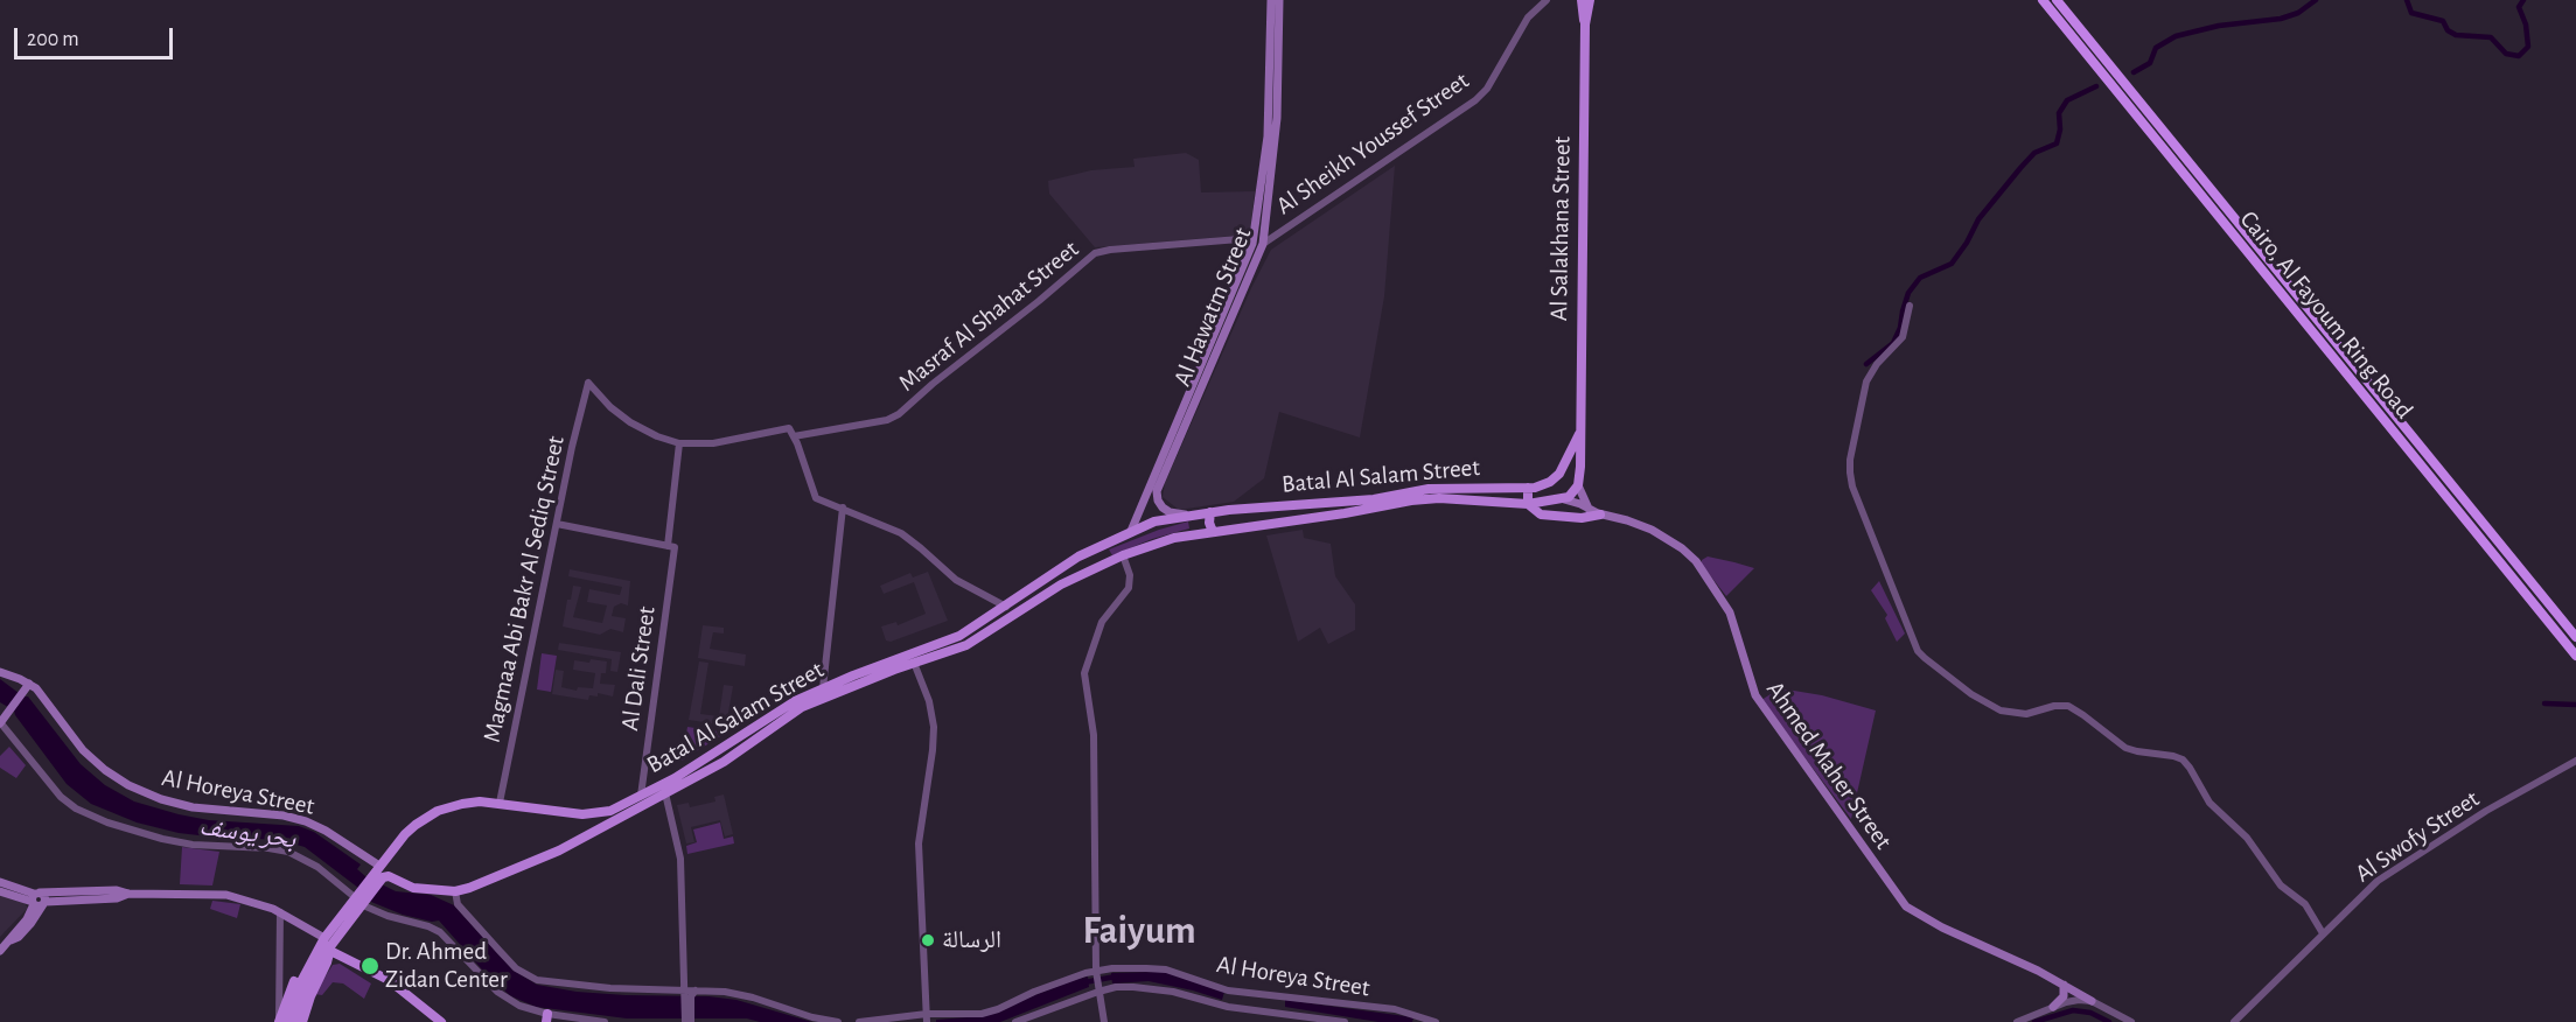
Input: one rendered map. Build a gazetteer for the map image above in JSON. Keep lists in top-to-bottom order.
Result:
{
  "streets": {
    "highway": ["Cairo, Al Fayoum Ring Road"],
    "main road": [
      "Al Salakhana Street",
      "Al Hawatm Street",
      "Batal Al Salam Street",
      "Ahmed Maher Street",
      "Al Horeya Street"
    ],
    "street": [
      "Al Sheikh Youssef Street",
      "Masraf Al Shahat Street",
      "Magmaa Abi Bakr Al Sediq Street",
      "Al Dali Street",
      "Al Swofy Street"
    ]
  },
  "crossings": [
    ["Al Sheikh Youssef Street", "Al Hawatm Street"],
    ["Al Salakhana Street", "Batal Al Salam Street"],
    ["Al Hawatm Street", "Masraf Al Shahat Street"],
    ["Al Hawatm Street", "Batal Al Salam Street"],
    ["Batal Al Salam Street", "Magmaa Abi Bakr Al Sediq Street"],
    ["Batal Al Salam Street", "Al Dali Street"],
    ["Batal Al Salam Street", "Ahmed Maher Street"],
    ["Batal Al Salam Street", "Al Horeya Street"],
    ["Magmaa Abi Bakr Al Sediq Street", "Al Dali Street"]
  ],
  "districts": ["Faiyum"],
  "water": ["بحر يوسف"],
  "places": ["الرسالة", "Dr. Ahmed Zidan Center"],
  "scale_bar": "200 m"
}
